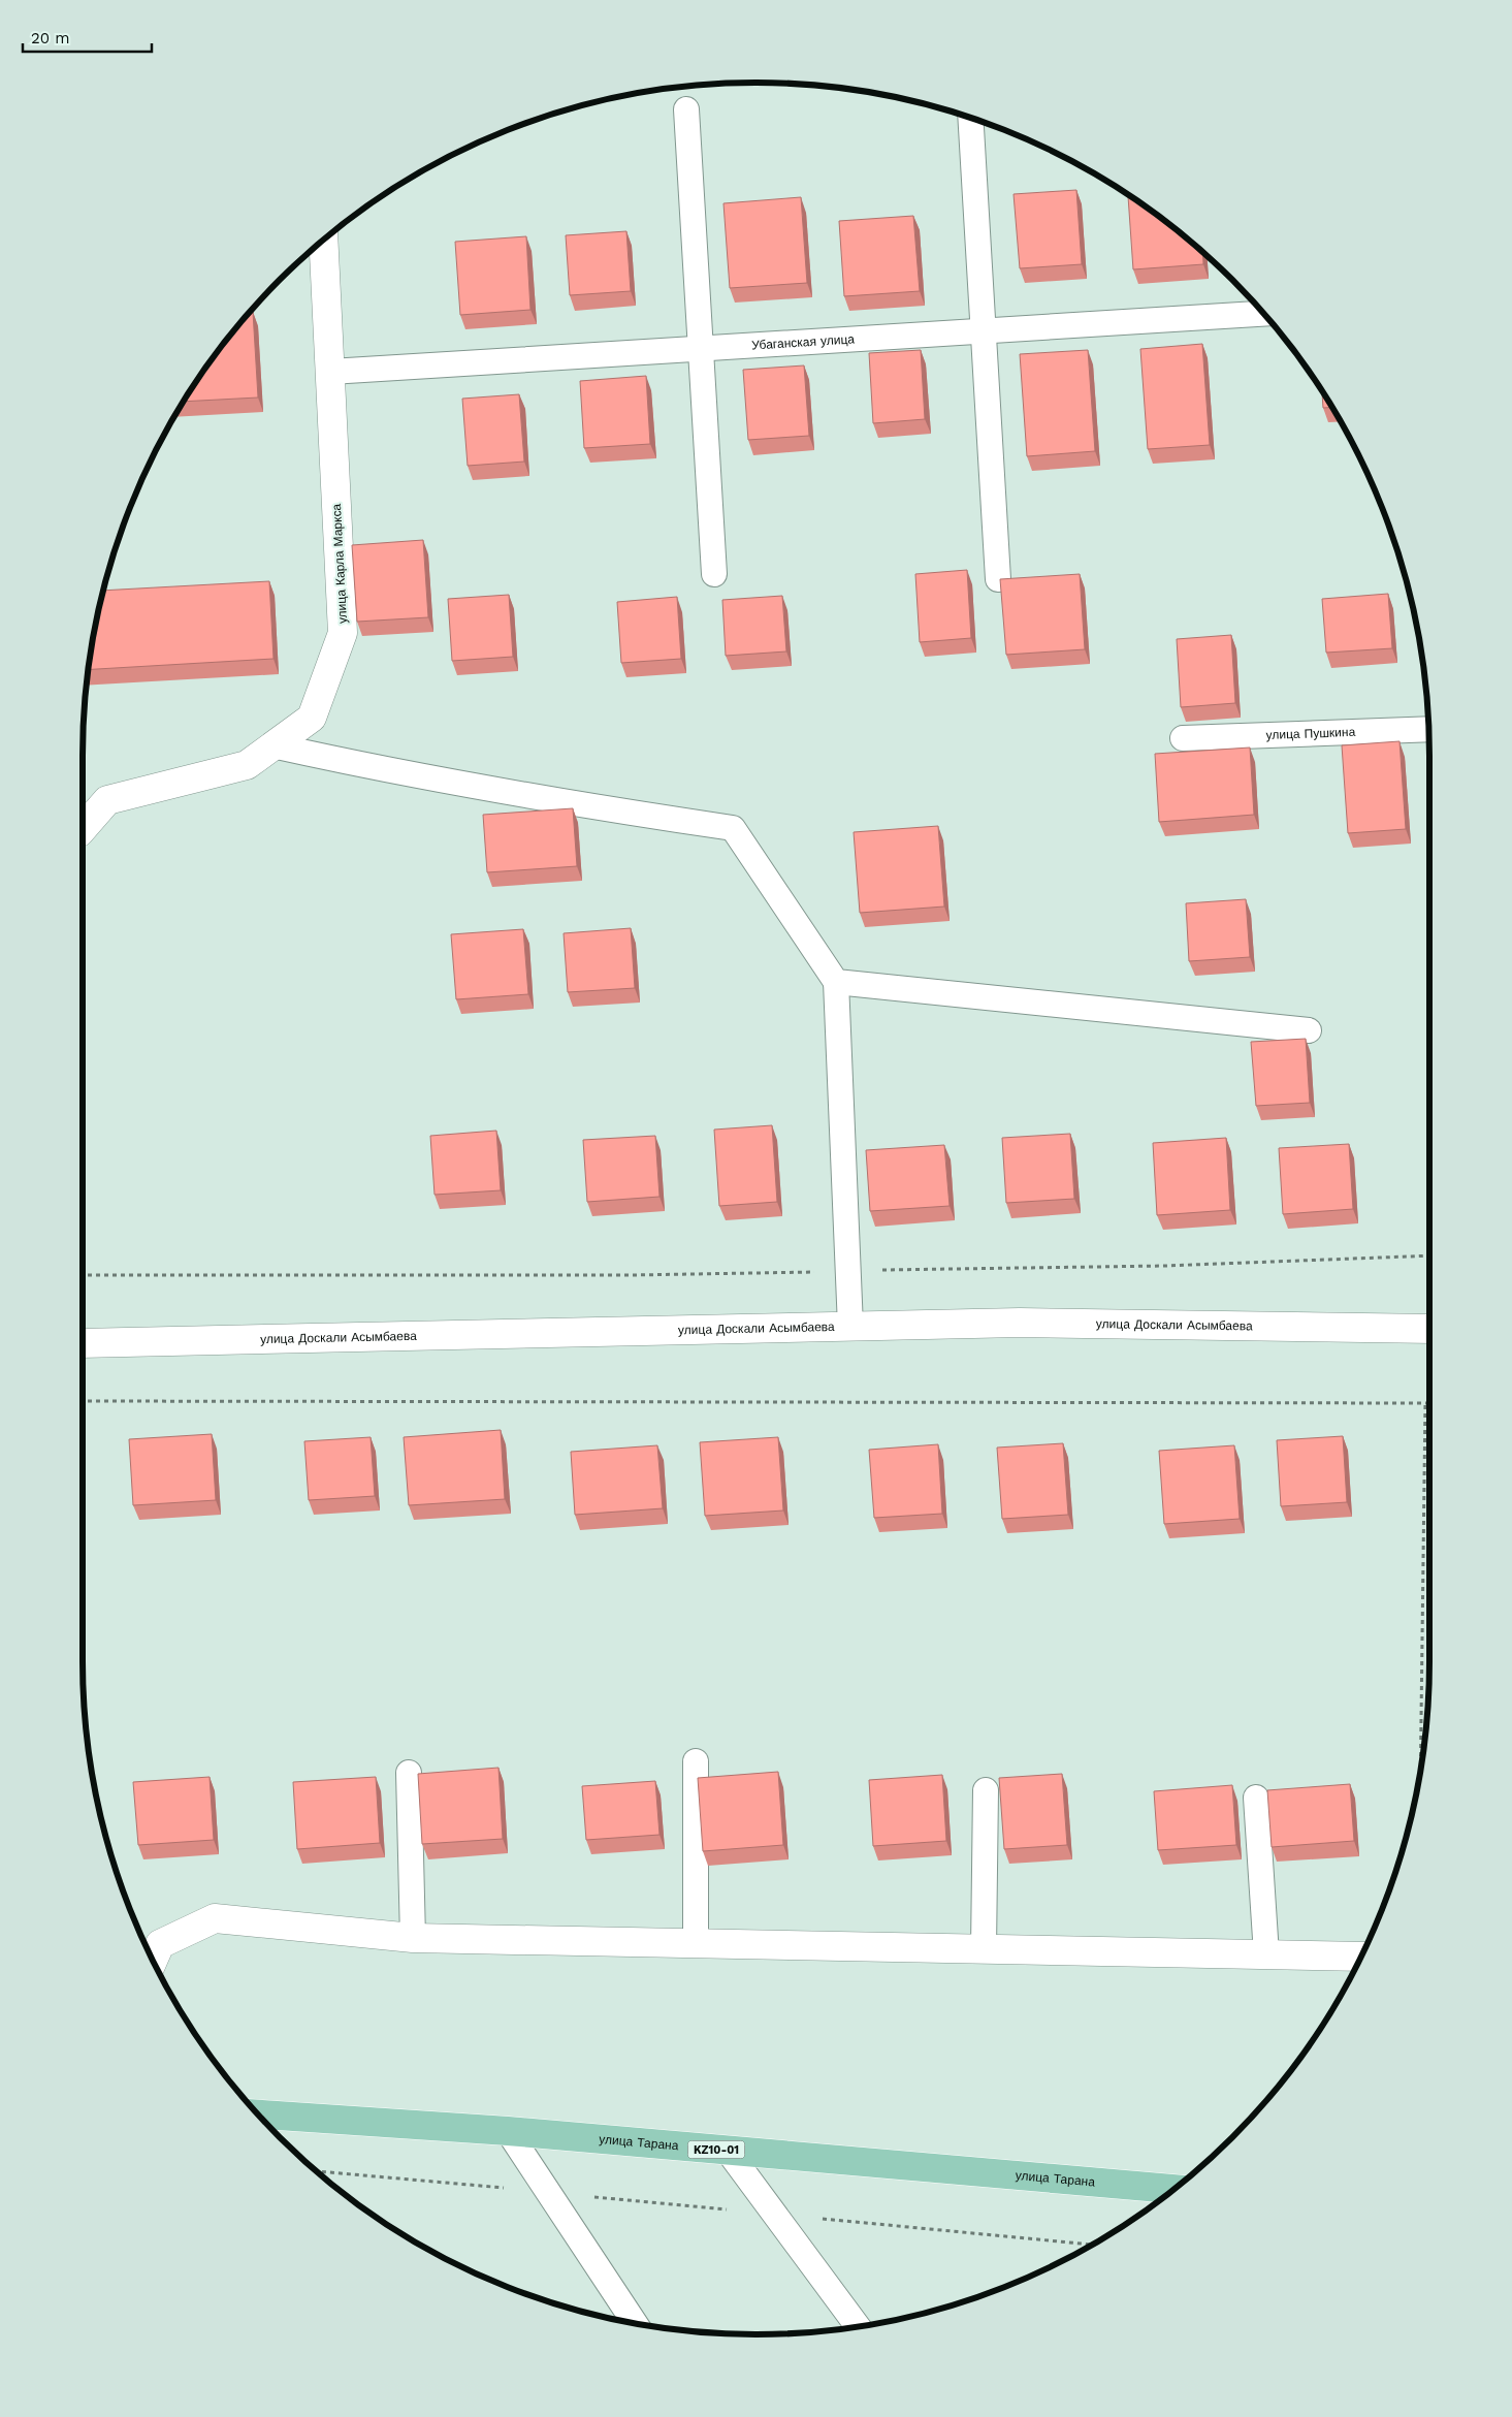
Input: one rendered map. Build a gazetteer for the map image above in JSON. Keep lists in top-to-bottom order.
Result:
{
  "streets": {
    "main road": ["улица Тарана", "KZ10-01"],
    "street": ["улица Карла Маркса", "улица Доскали Асымбаева"],
    "lane": ["Убаганская улица", "улица Пушкина"]
  },
  "crossings": [
    ["Убаганская улица", "улица Карла Маркса"]
  ],
  "scale_bar": "20 m"
}
